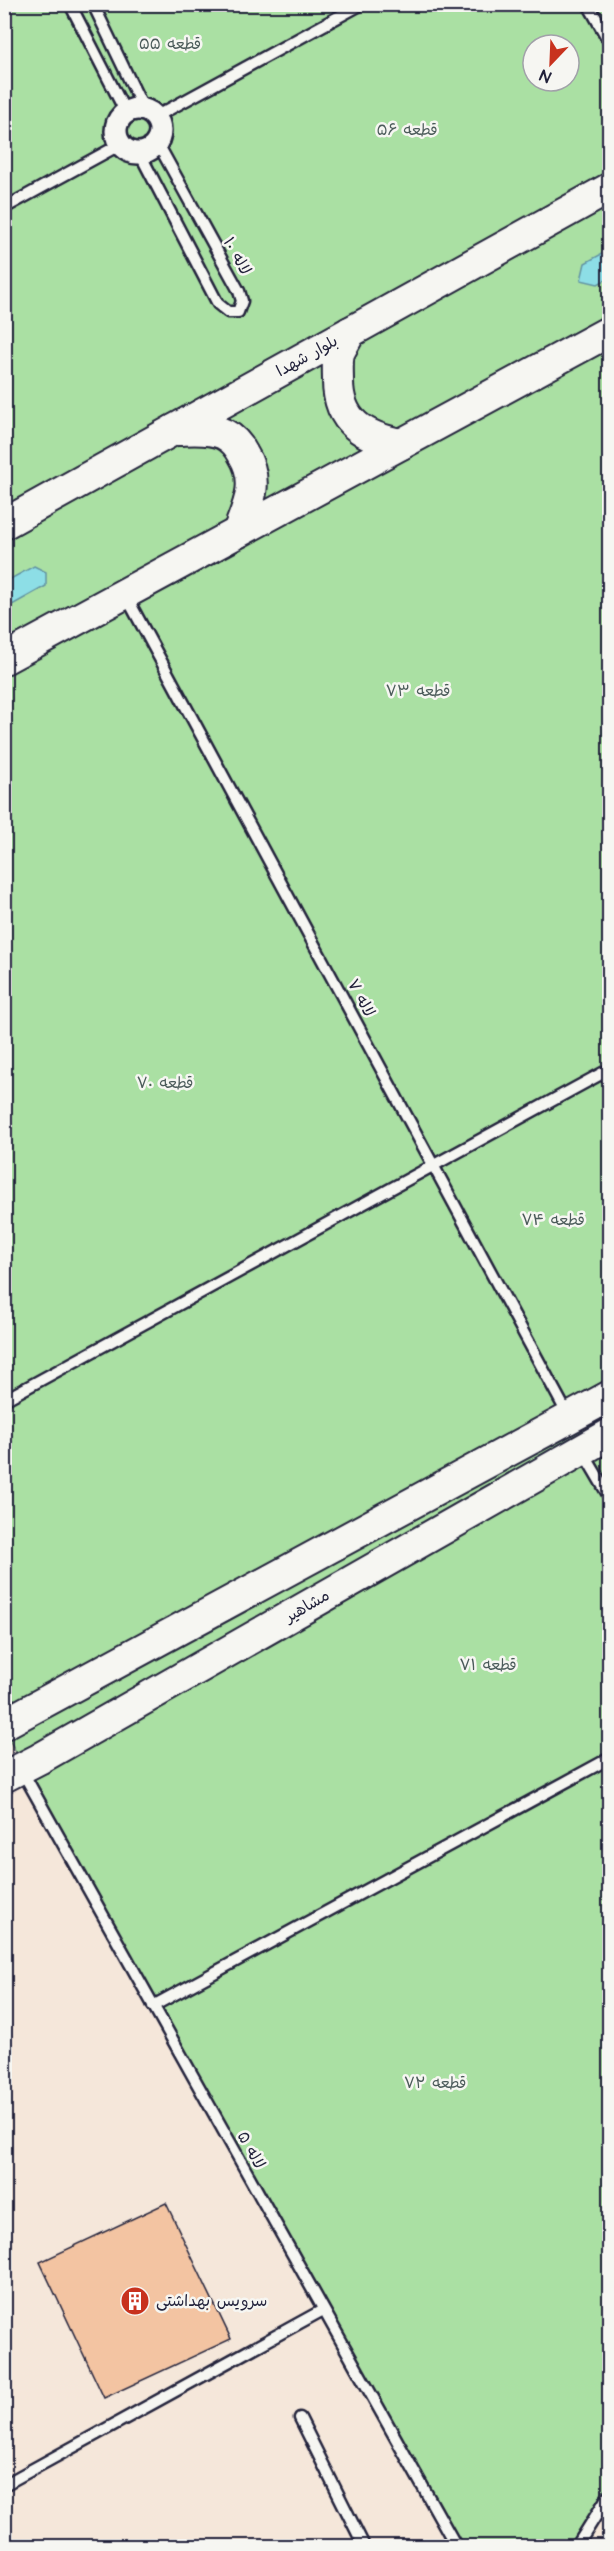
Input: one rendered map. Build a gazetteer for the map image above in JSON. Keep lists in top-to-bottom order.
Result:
{
  "streets": {
    "street": ["بلوار شهدا", "مشاهیر"],
    "lane": ["لاله ۱۰", "لاله ۷", "لاله ۵"]
  },
  "crossings": [
    ["مشاهیر", "لاله ۵"]
  ],
  "parks": [
    "قطعه ۵۵",
    "قطعه ۵۶",
    "قطعه ۷۳",
    "قطعه ۷۰",
    "قطعه ۷۴",
    "قطعه ۷۱",
    "قطعه ۷۲"
  ],
  "places": {
    "building": ["سرویس بهداشتی"]
  },
  "north": "bottom left"
}
